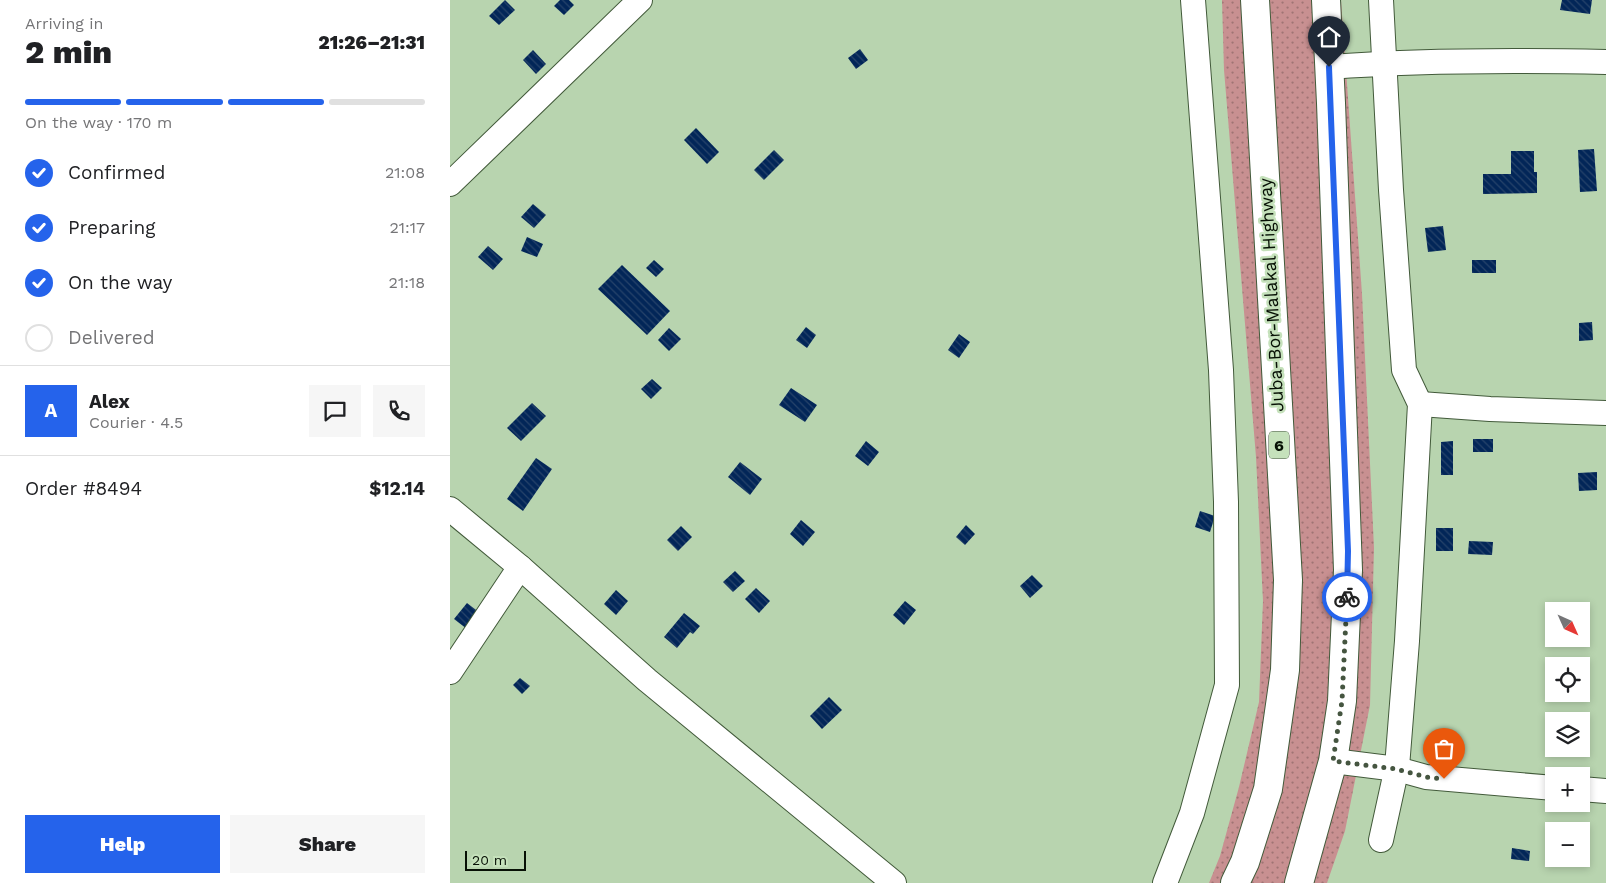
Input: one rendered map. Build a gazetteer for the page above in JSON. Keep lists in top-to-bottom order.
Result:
{
  "streets": {
    "highway": ["Juba-Bor-Malakal Highway", "6"]
  },
  "scale_bar": "20 m",
  "north": "bottom right",
  "page": {
    "heading": ["2 min", "Arriving in", "21:26–21:31"],
    "panel": [
      "Alex",
      "Courier · 4.5",
      "Order #8494",
      "$12.14"
    ],
    "bar": "On the way · 170 m",
    "list": [
      ["Confirmed", "21:08"],
      ["Preparing", "21:17"],
      ["On the way", "21:18"],
      "Delivered"
    ],
    "round": "A",
    "map_buttons": ["+", "−"],
    "buttons": ["Help", "Share"],
    "scale": "20 m"
  }
}
